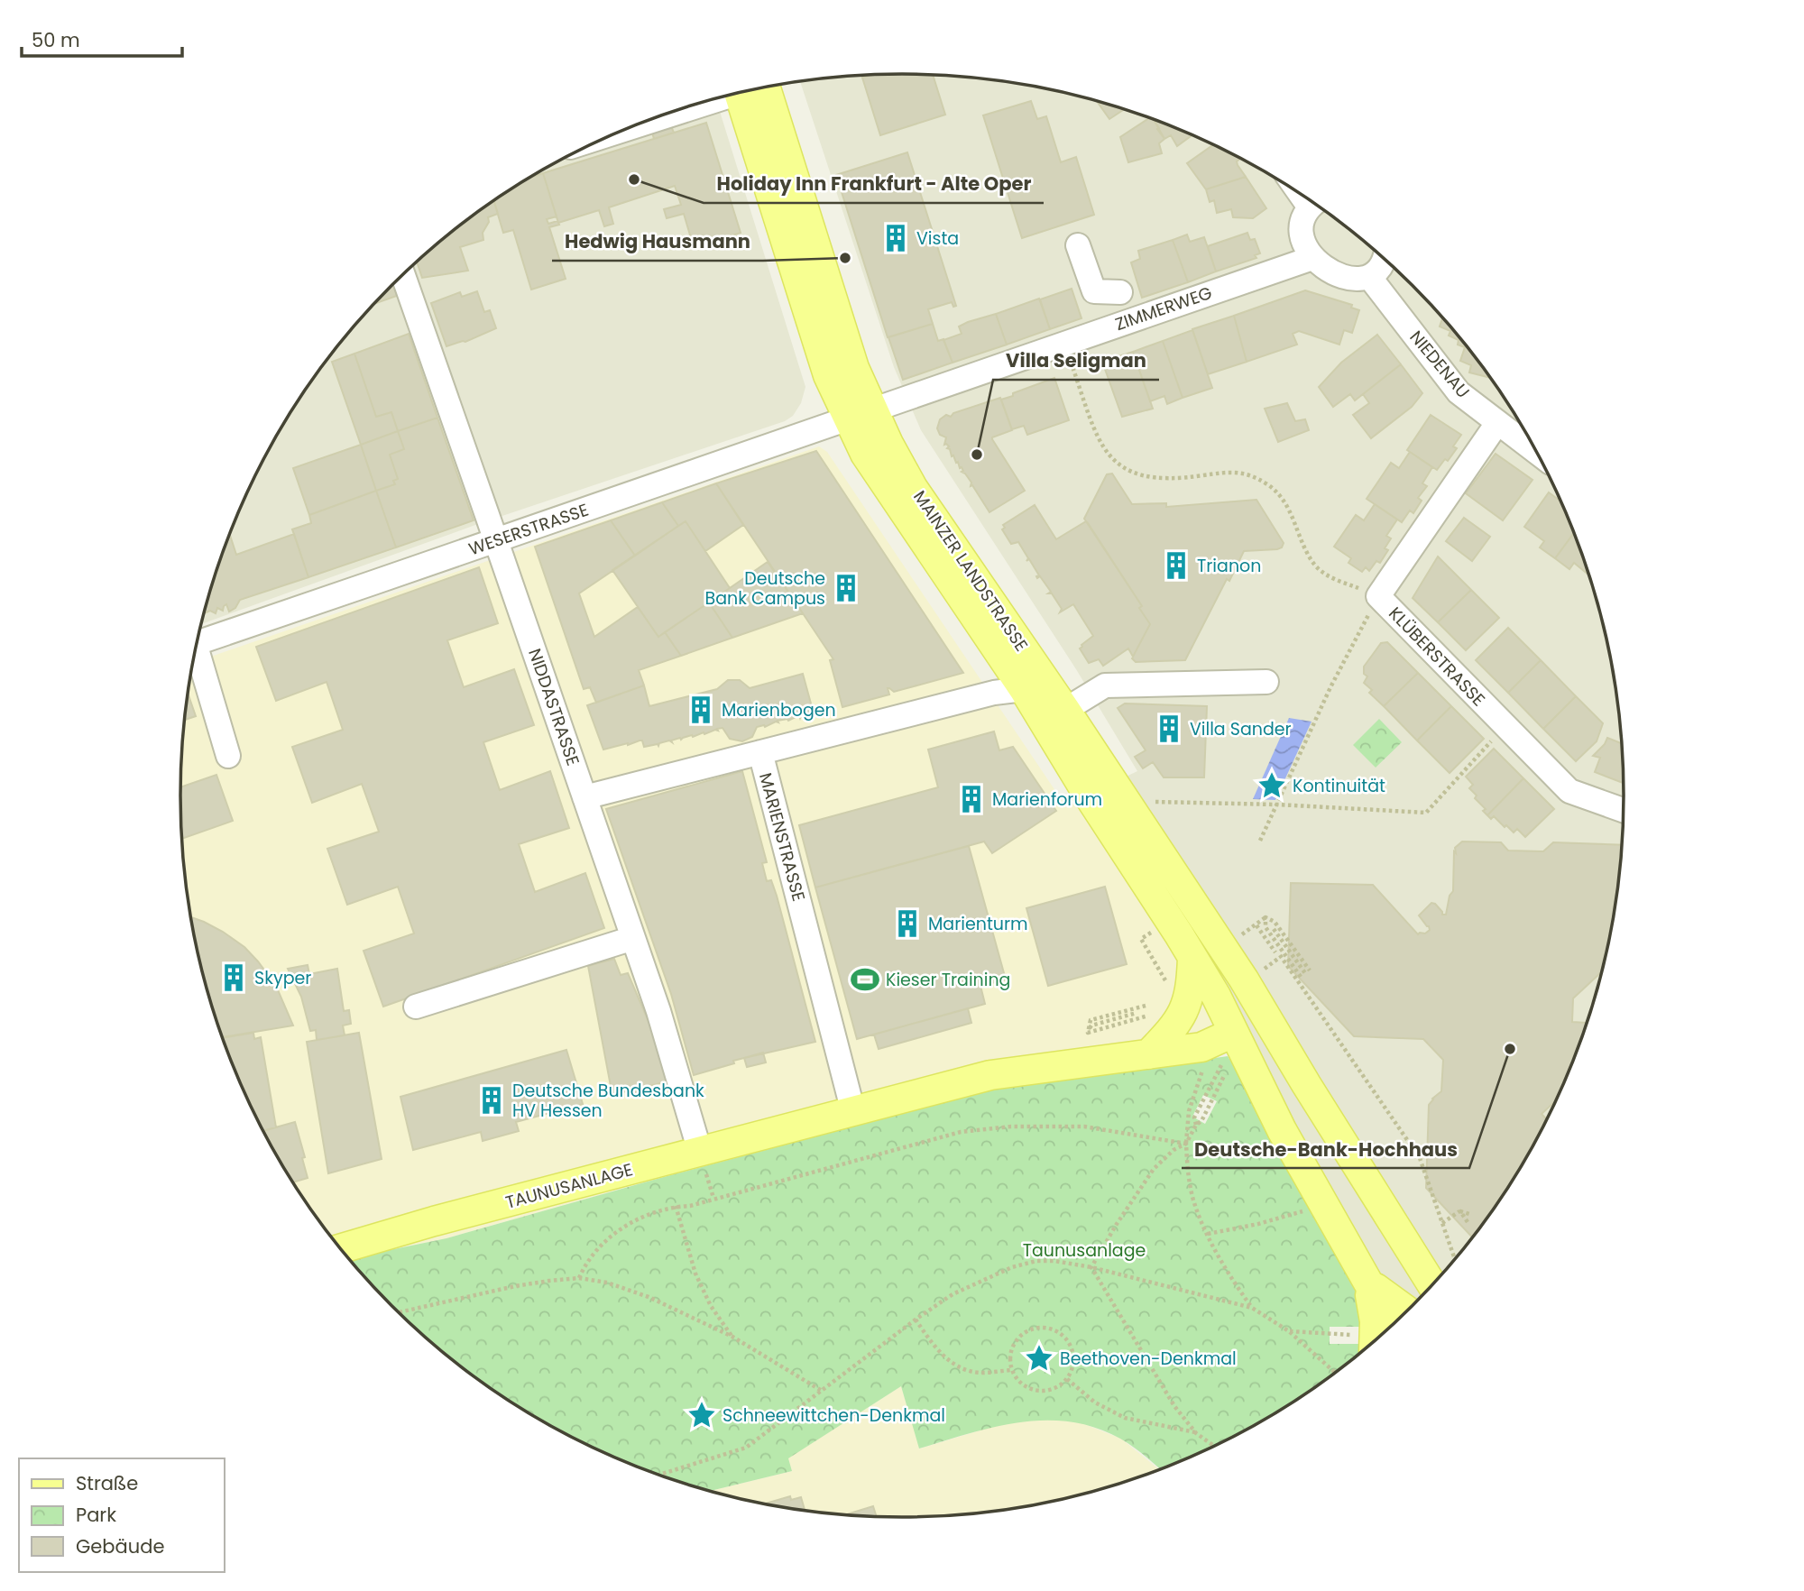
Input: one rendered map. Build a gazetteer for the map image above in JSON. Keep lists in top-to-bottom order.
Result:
{
  "streets": {
    "main road": ["MAINZER LANDSTRASSE", "TAUNUSANLAGE"],
    "street": [
      "ZIMMERWEG",
      "NIEDENAU",
      "WESERSTRASSE",
      "KLÜBERSTRASSE",
      "NIDDASTRASSE",
      "MARIENSTRASSE"
    ]
  },
  "crossings": [
    ["ZIMMERWEG", "WESERSTRASSE"],
    ["ZIMMERWEG", "MAINZER LANDSTRASSE"],
    ["NIEDENAU", "KLÜBERSTRASSE"],
    ["WESERSTRASSE", "MAINZER LANDSTRASSE"],
    ["WESERSTRASSE", "NIDDASTRASSE"],
    ["MAINZER LANDSTRASSE", "MARIENSTRASSE"],
    ["MAINZER LANDSTRASSE", "TAUNUSANLAGE"],
    ["NIDDASTRASSE", "TAUNUSANLAGE"],
    ["MARIENSTRASSE", "TAUNUSANLAGE"]
  ],
  "parks": ["Taunusanlage"],
  "places": {
    "other": [
      "Holiday Inn Frankfurt - Alte Oper",
      "Hedwig Hausmann",
      "Villa Seligman",
      "Deutsche-Bank-Hochhaus"
    ],
    "building": [
      "Vista",
      "Trianon",
      "Deutsche Bank Campus",
      "Marienbogen",
      "Villa Sander",
      "Marienforum",
      "Marienturm",
      "Skyper",
      "Deutsche Bundesbank HV Hessen"
    ],
    "place": ["Kontinuität", "Beethoven-Denkmal", "Schneewittchen-Denkmal"],
    "sports": ["Kieser Training"]
  },
  "legend": ["Straße", "Park", "Gebäude"],
  "scale_bar": "50 m"
}
